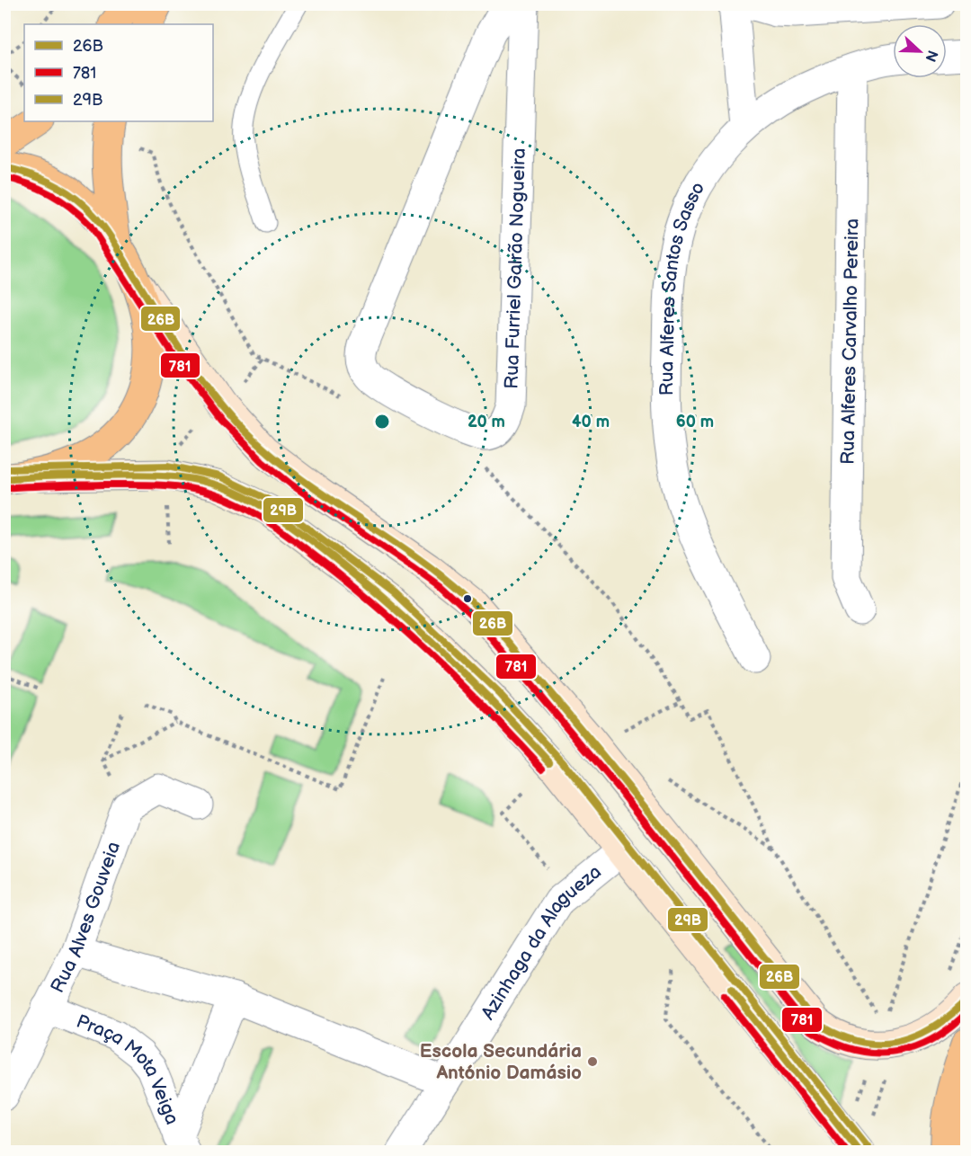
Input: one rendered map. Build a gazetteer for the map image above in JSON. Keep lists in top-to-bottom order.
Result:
{
  "streets": {
    "street": [
      "Rua Furriel Galrão Nogueira",
      "Rua Alferes Santos Sasso",
      "Rua Alferes Carvalho Pereira",
      "Rua Alves Gouveia",
      "Azinhaga da Alagueza",
      "Praça Mota Veiga"
    ]
  },
  "crossings": [
    ["Rua Alferes Santos Sasso", "Rua Alferes Carvalho Pereira"],
    ["Rua Alves Gouveia", "Praça Mota Veiga"]
  ],
  "places": ["Escola Secundária António Damásio"],
  "lines": ["transit line 26B", "transit line 781", "transit line 29B"],
  "legend": ["26B", "781", "29B"],
  "north": "right",
  "rings": ["20 m", "40 m", "60 m"]
}
